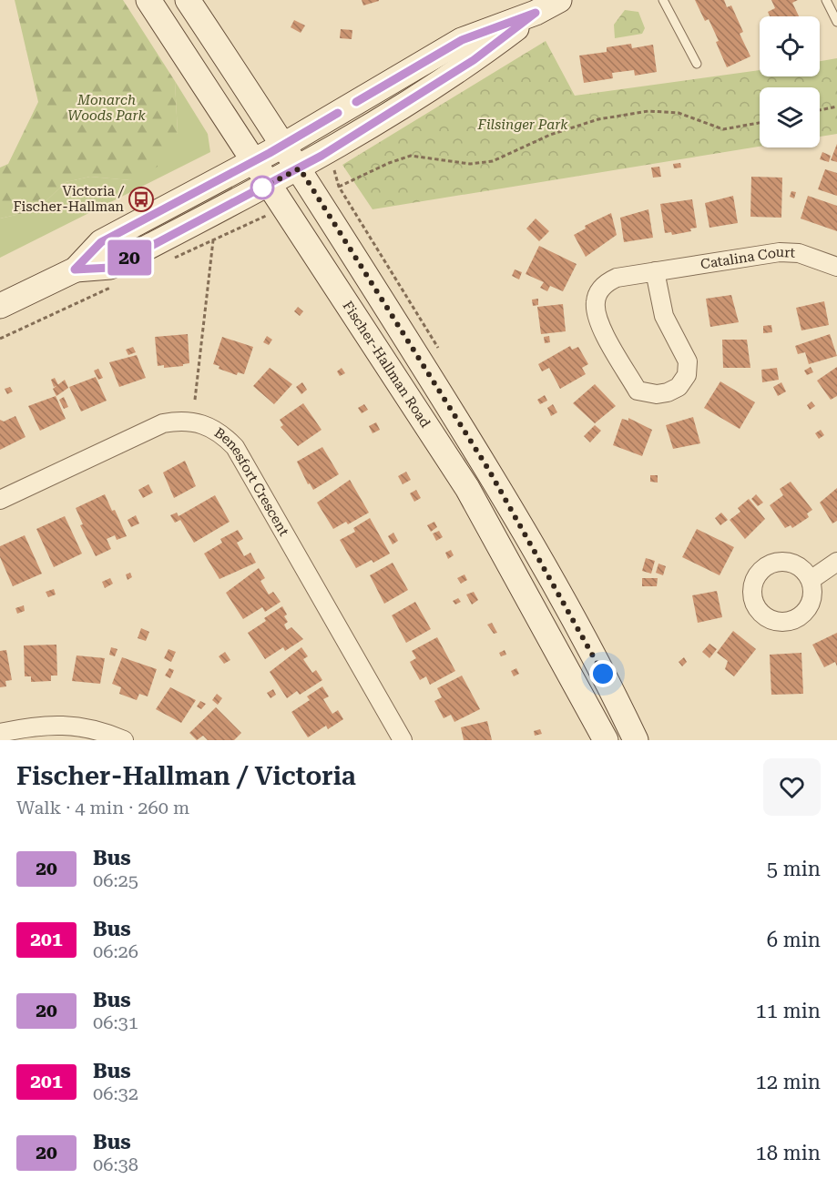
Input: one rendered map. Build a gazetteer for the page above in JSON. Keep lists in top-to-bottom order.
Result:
{
  "streets": {
    "main road": ["Fischer-Hallman Road"],
    "street": ["Catalina Court", "Benesfort Crescent"]
  },
  "parks": ["Monarch Woods Park", "Filsinger Park"],
  "places": {
    "bus stop": ["Victoria / Fischer-Hallman"]
  },
  "lines": ["bus line 20"],
  "page": {
    "on_map": "20",
    "heading": ["Fischer-Hallman / Victoria", "Walk · 4 min · 260 m"],
    "list": [
      {
        "mark": "20",
        "name": "Bus",
        "note": "06:25",
        "value": "5 min"
      },
      {
        "mark": "201",
        "name": "Bus",
        "note": "06:26",
        "value": "6 min"
      },
      {
        "mark": "20",
        "name": "Bus",
        "note": "06:31",
        "value": "11 min"
      },
      {
        "mark": "201",
        "name": "Bus",
        "note": "06:32",
        "value": "12 min"
      },
      {
        "mark": "20",
        "name": "Bus",
        "note": "06:38",
        "value": "18 min"
      }
    ]
  }
}
